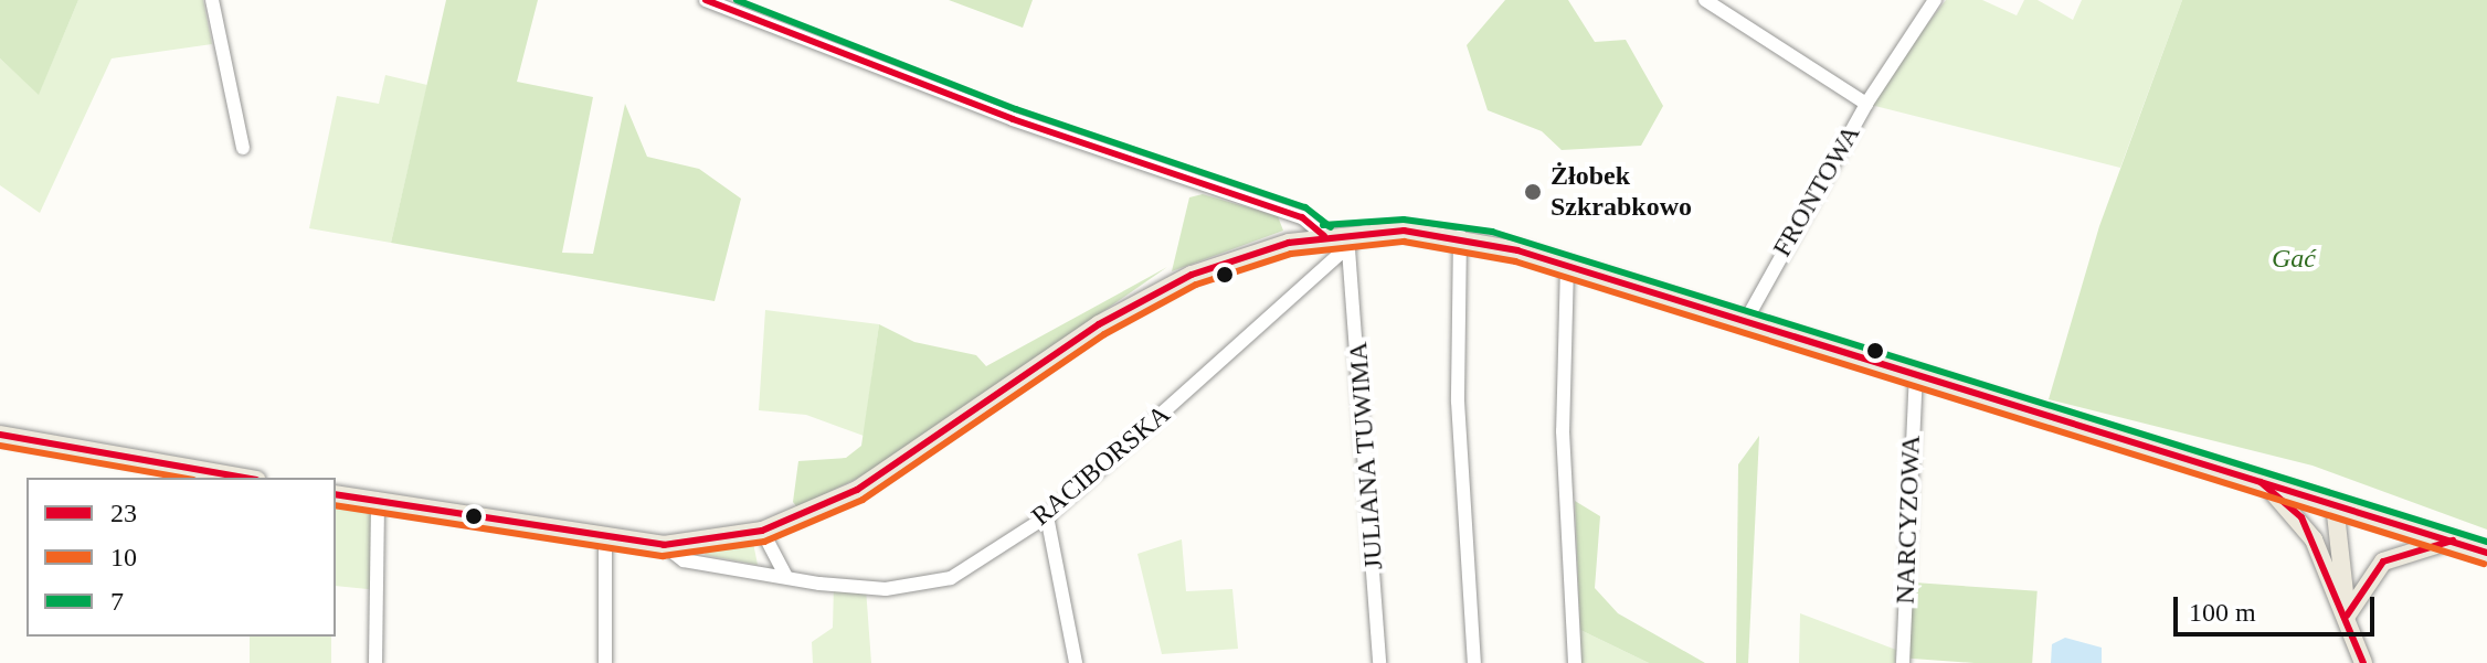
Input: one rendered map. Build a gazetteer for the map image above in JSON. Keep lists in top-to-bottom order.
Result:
{
  "streets": {
    "main road": ["RACIBORSKA"],
    "street": ["FRONTOWA", "JULIANA TUWIMA", "NARCYZOWA"]
  },
  "crossings": [
    ["FRONTOWA", "RACIBORSKA"],
    ["JULIANA TUWIMA", "RACIBORSKA"],
    ["RACIBORSKA", "NARCYZOWA"]
  ],
  "parks": ["Gać"],
  "places": ["Żłobek Szkrabkowo"],
  "lines": ["transit line 23", "transit line 7", "transit line 10"],
  "legend": ["23", "10", "7"],
  "scale_bar": "100 m"
}
